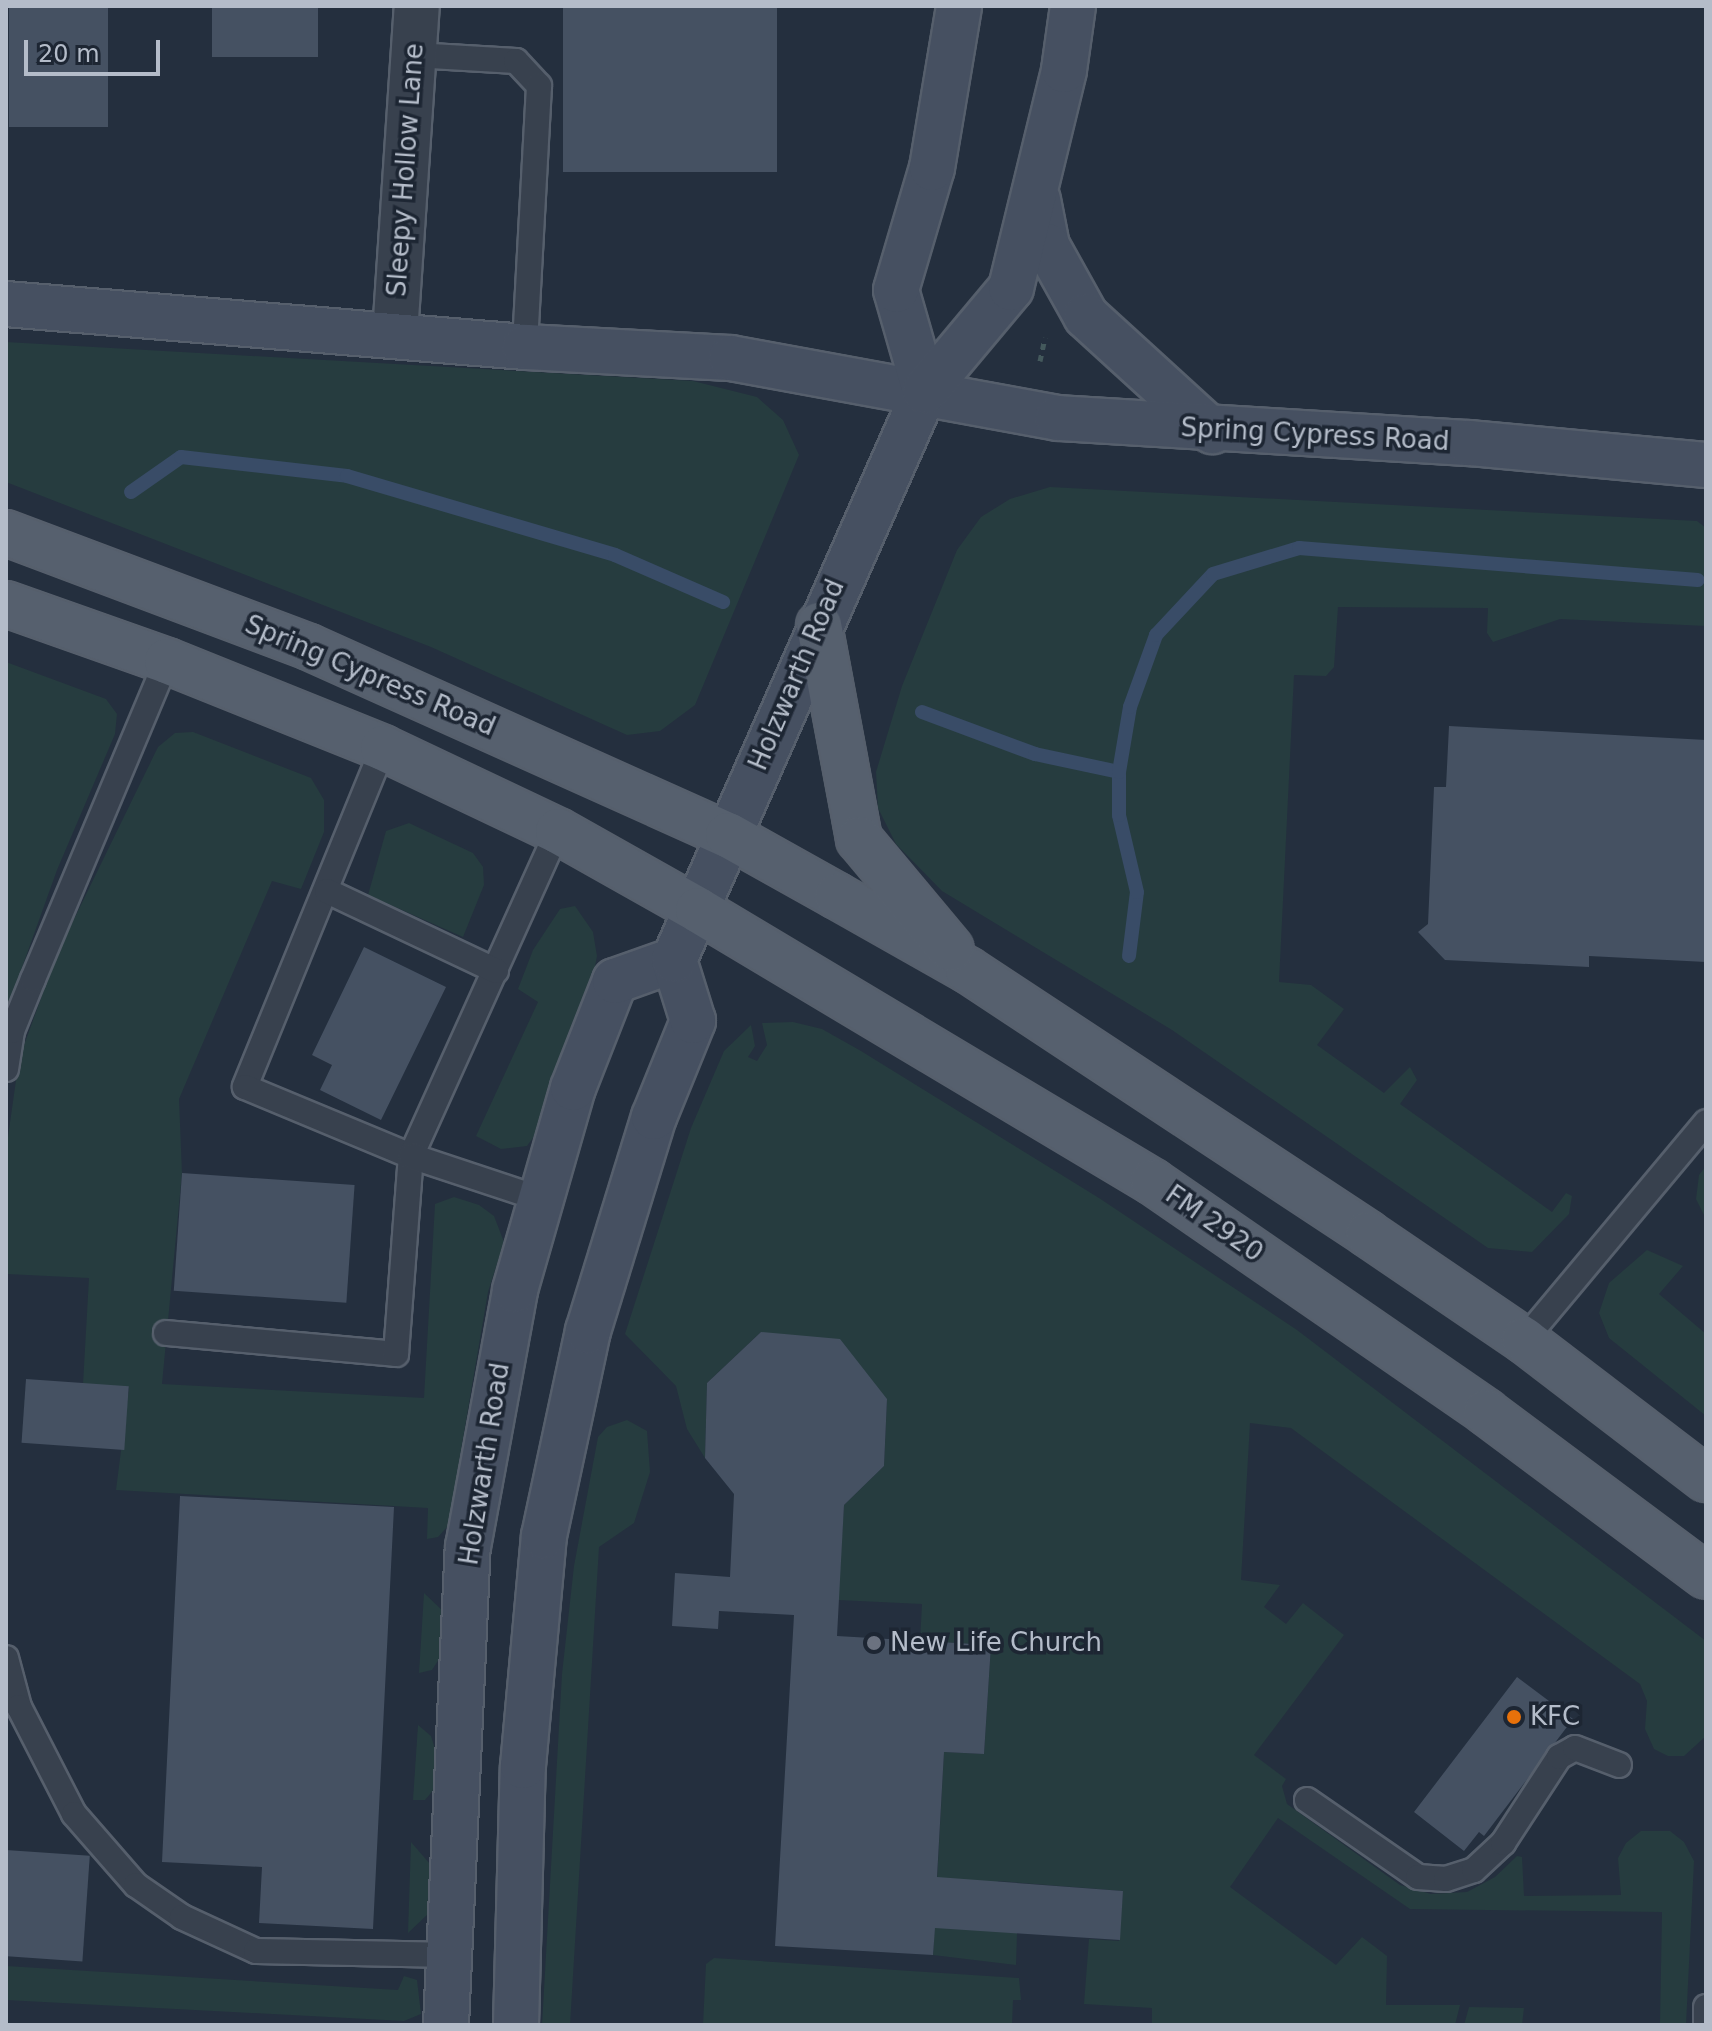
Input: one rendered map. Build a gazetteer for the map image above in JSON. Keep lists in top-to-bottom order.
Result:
{
  "streets": {
    "main road": ["Spring Cypress Road", "Holzwarth Road", "FM 2920"],
    "street": ["Sleepy Hollow Lane"]
  },
  "crossings": [
    ["Sleepy Hollow Lane", "Spring Cypress Road"],
    ["Spring Cypress Road", "Holzwarth Road"],
    ["Holzwarth Road", "FM 2920"]
  ],
  "places": ["New Life Church", "KFC"],
  "scale_bar": "20 m"
}
